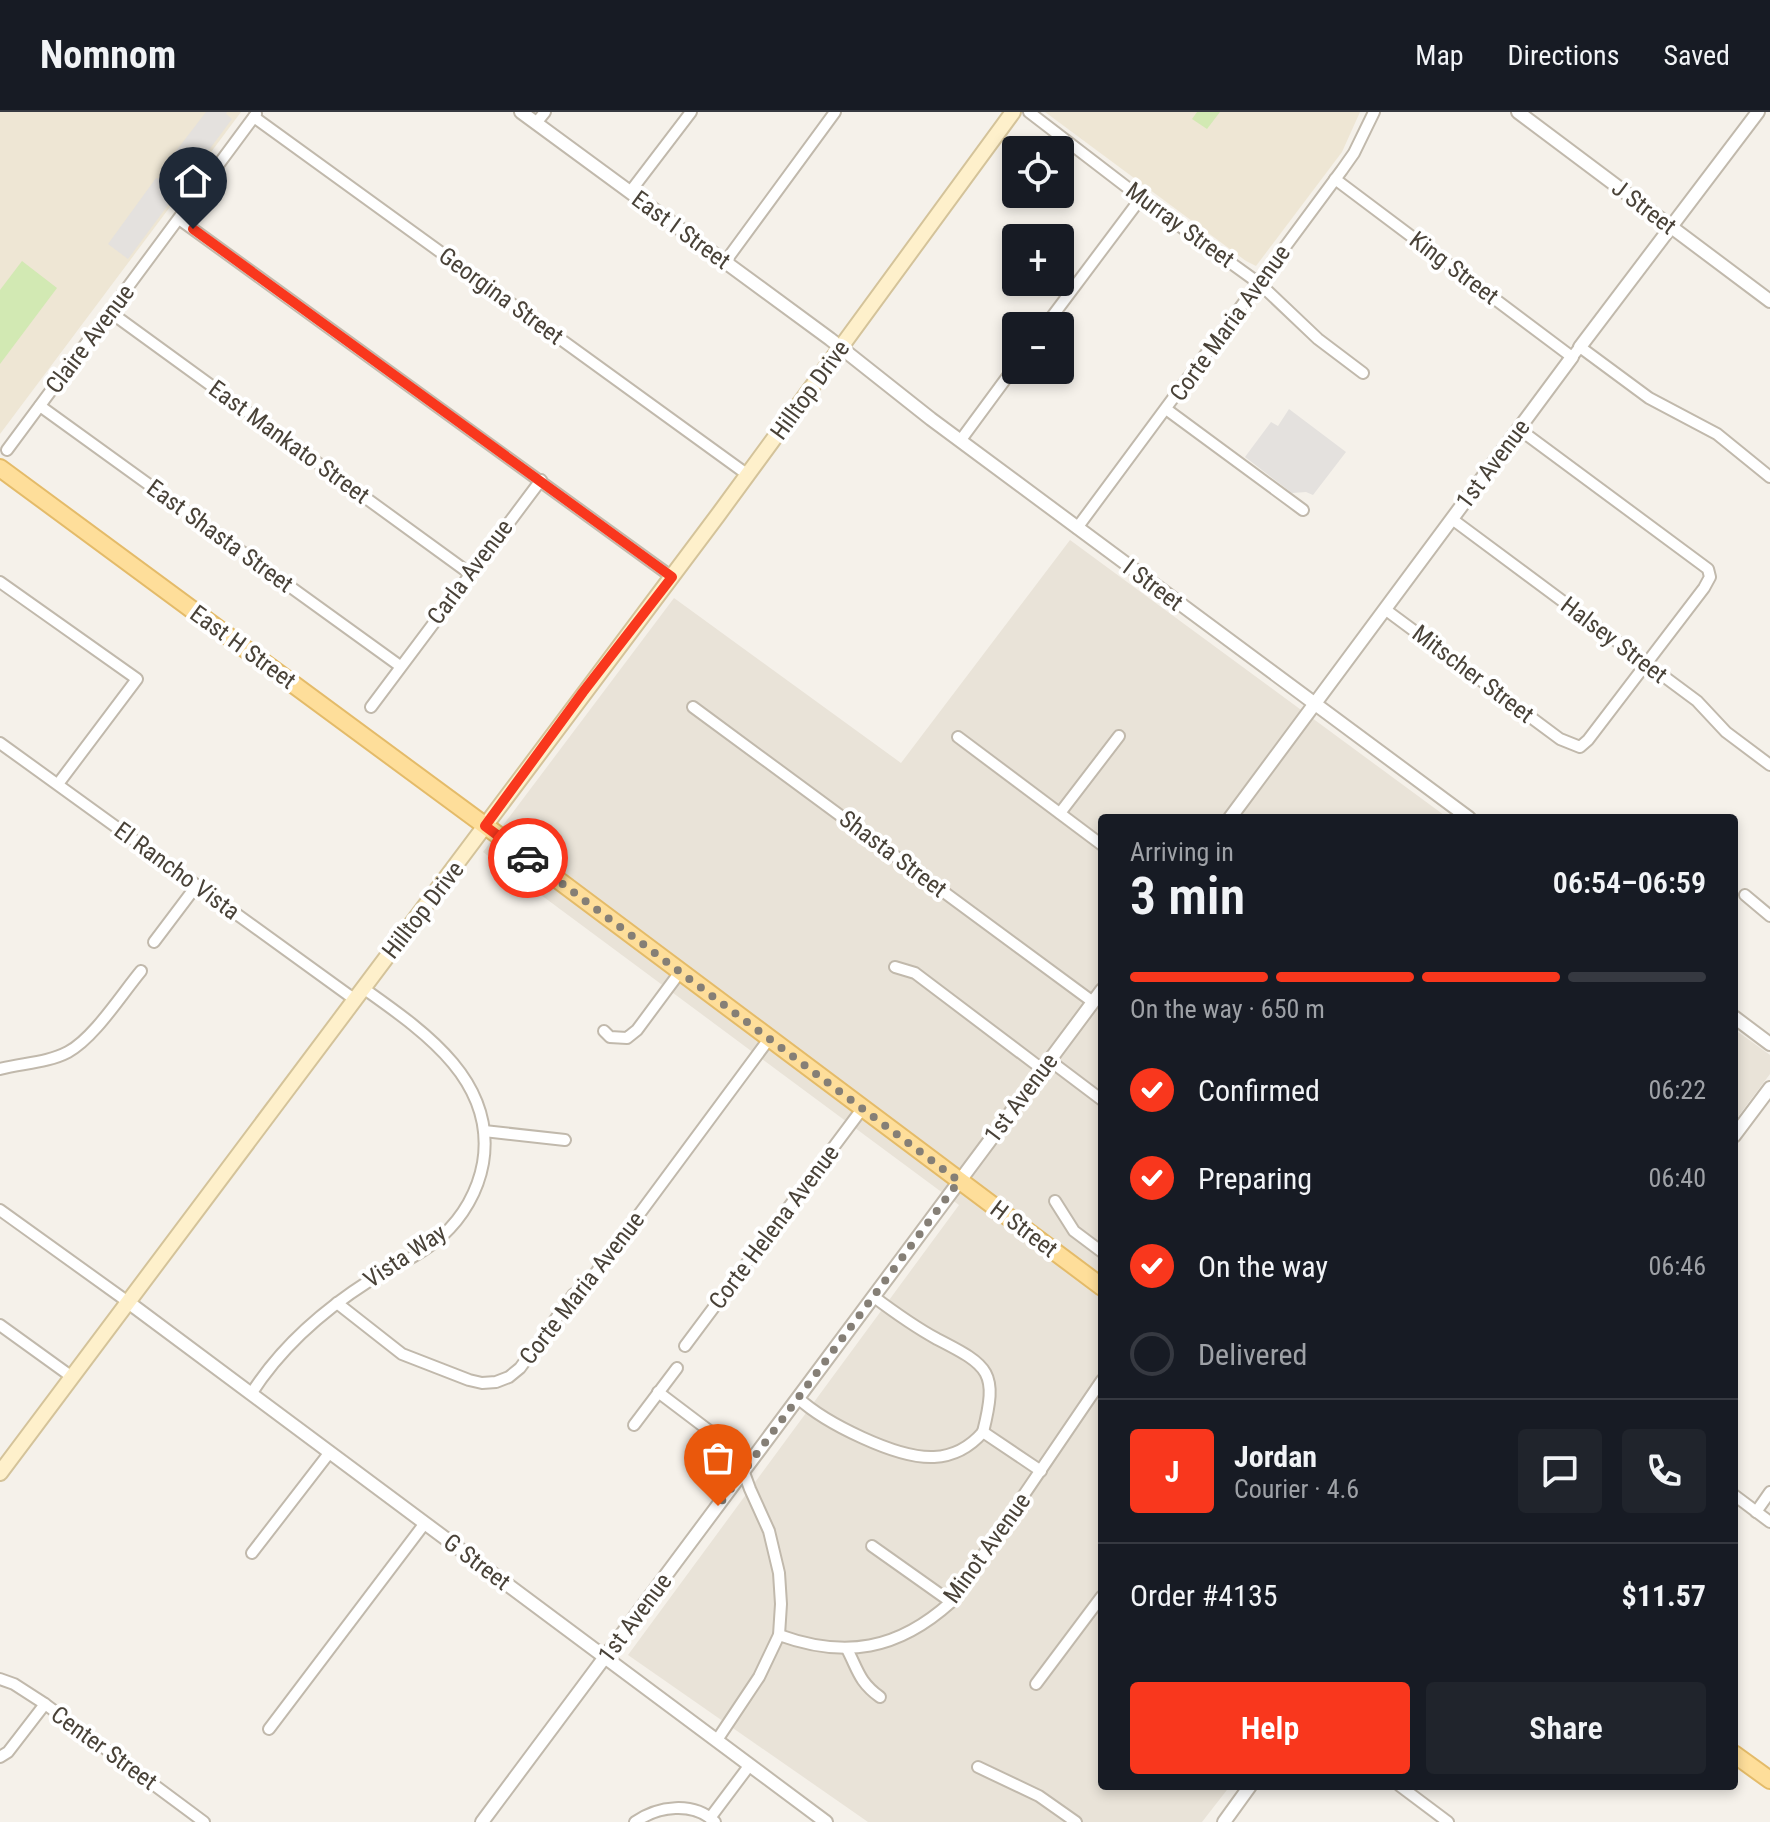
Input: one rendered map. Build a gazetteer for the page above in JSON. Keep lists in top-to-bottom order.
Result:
{
  "streets": {
    "main road": ["Hilltop Drive", "East H Street", "H Street"],
    "street": [
      "J Street",
      "Murray Street",
      "East I Street",
      "King Street",
      "Georgina Street",
      "Corte Maria Avenue",
      "Claire Avenue",
      "East Mankato Street",
      "1st Avenue",
      "East Shasta Street",
      "Carla Avenue",
      "I Street",
      "Halsey Street",
      "Mitscher Street",
      "Shasta Street",
      "El Rancho Vista",
      "Corte Helena Avenue",
      "Vista Way",
      "Minot Avenue",
      "G Street",
      "Center Street"
    ]
  },
  "crossings": [
    ["J Street", "1st Avenue"],
    ["Murray Street", "Corte Maria Avenue"],
    ["East I Street", "Hilltop Drive"],
    ["East I Street", "I Street"],
    ["King Street", "Corte Maria Avenue"],
    ["King Street", "1st Avenue"],
    ["Georgina Street", "Claire Avenue"],
    ["Georgina Street", "Hilltop Drive"],
    ["Corte Maria Avenue", "I Street"],
    ["Corte Maria Avenue", "H Street"],
    ["Corte Maria Avenue", "Vista Way"],
    ["Claire Avenue", "East Mankato Street"],
    ["Claire Avenue", "East Shasta Street"],
    ["Hilltop Drive", "I Street"],
    ["Hilltop Drive", "East H Street"],
    ["Hilltop Drive", "El Rancho Vista"],
    ["Hilltop Drive", "H Street"],
    ["Hilltop Drive", "Vista Way"],
    ["Hilltop Drive", "G Street"],
    ["East Mankato Street", "Carla Avenue"],
    ["1st Avenue", "I Street"],
    ["1st Avenue", "Halsey Street"],
    ["1st Avenue", "Mitscher Street"],
    ["1st Avenue", "Shasta Street"],
    ["1st Avenue", "H Street"],
    ["1st Avenue", "G Street"],
    ["East Shasta Street", "Carla Avenue"],
    ["Halsey Street", "Mitscher Street"],
    ["East H Street", "H Street"],
    ["El Rancho Vista", "Vista Way"],
    ["Corte Helena Avenue", "H Street"],
    ["Vista Way", "G Street"]
  ],
  "page": {
    "header": "Nomnom",
    "nav": ["Map", "Directions", "Saved"],
    "map_buttons": ["+", "−"],
    "heading": ["3 min", "Arriving in", "06:54–06:59"],
    "panel": [
      "Jordan",
      "Courier · 4.6",
      "Order #4135",
      "$11.57"
    ],
    "bar": "On the way · 650 m",
    "list": [
      ["Confirmed", "06:22"],
      ["Preparing", "06:40"],
      ["On the way", "06:46"],
      "Delivered"
    ],
    "round": "J",
    "buttons": ["Help", "Share"]
  }
}
